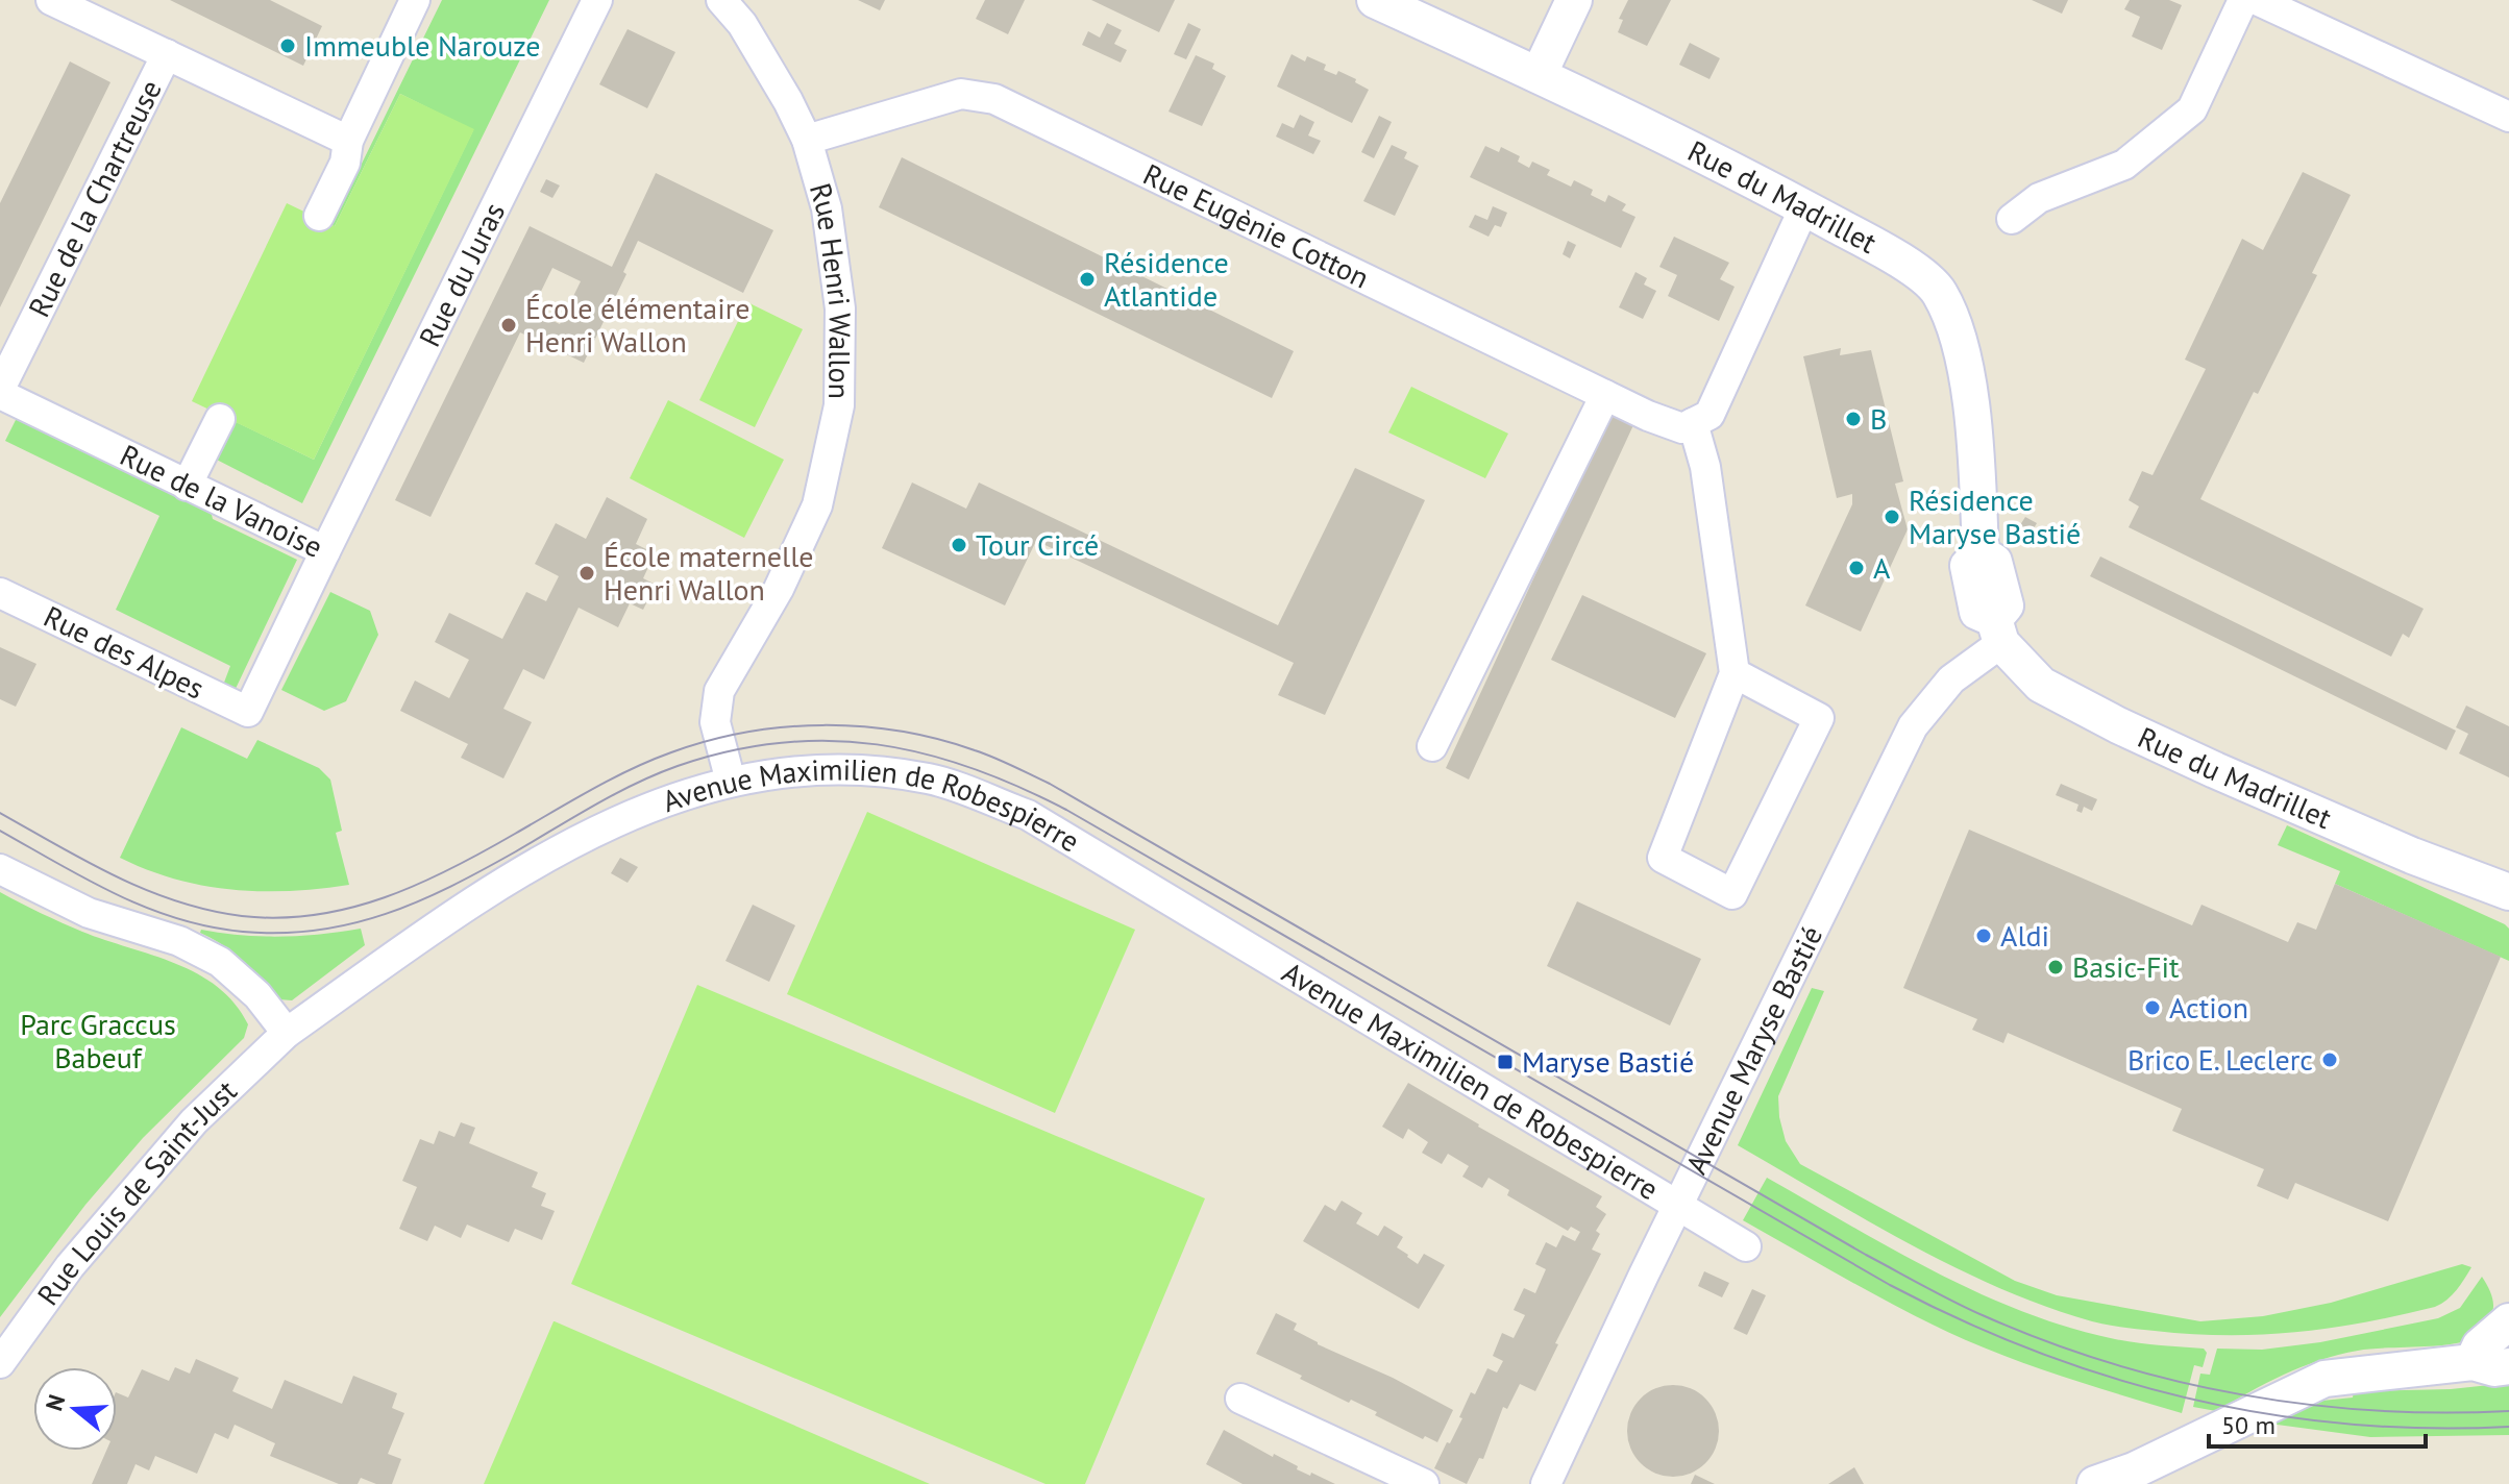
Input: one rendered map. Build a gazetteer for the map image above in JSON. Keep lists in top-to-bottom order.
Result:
{
  "streets": {
    "street": [
      "Rue du Madrillet",
      "Rue de la Chartreuse",
      "Rue Eugènie Cotton",
      "Rue du Juras",
      "Rue Henri Wallon",
      "Rue de la Vanoise",
      "Rue des Alpes",
      "Avenue Maximilien de Robespierre",
      "Avenue Maryse Bastié",
      "Rue Louis de Saint-Just"
    ]
  },
  "crossings": [
    ["Rue du Madrillet", "Avenue Maryse Bastié"],
    ["Rue de la Chartreuse", "Rue de la Vanoise"],
    ["Rue Eugènie Cotton", "Rue Henri Wallon"],
    ["Rue du Juras", "Rue de la Vanoise"],
    ["Rue Henri Wallon", "Avenue Maximilien de Robespierre"],
    ["Rue de la Vanoise", "Rue des Alpes"],
    ["Avenue Maximilien de Robespierre", "Avenue Maryse Bastié"],
    ["Avenue Maximilien de Robespierre", "Rue Louis de Saint-Just"]
  ],
  "parks": ["Parc Graccus Babeuf"],
  "places": {
    "other": [
      "Immeuble Narouze",
      "Résidence Atlantide",
      "École élémentaire Henri Wallon",
      "B",
      "Résidence Maryse Bastié",
      "Tour Circé",
      "A",
      "École maternelle Henri Wallon",
      "Aldi",
      "Basic-Fit",
      "Action",
      "Brico E. Leclerc"
    ],
    "transit": ["Maryse Bastié"]
  },
  "scale_bar": "50 m",
  "north": "left"
}
